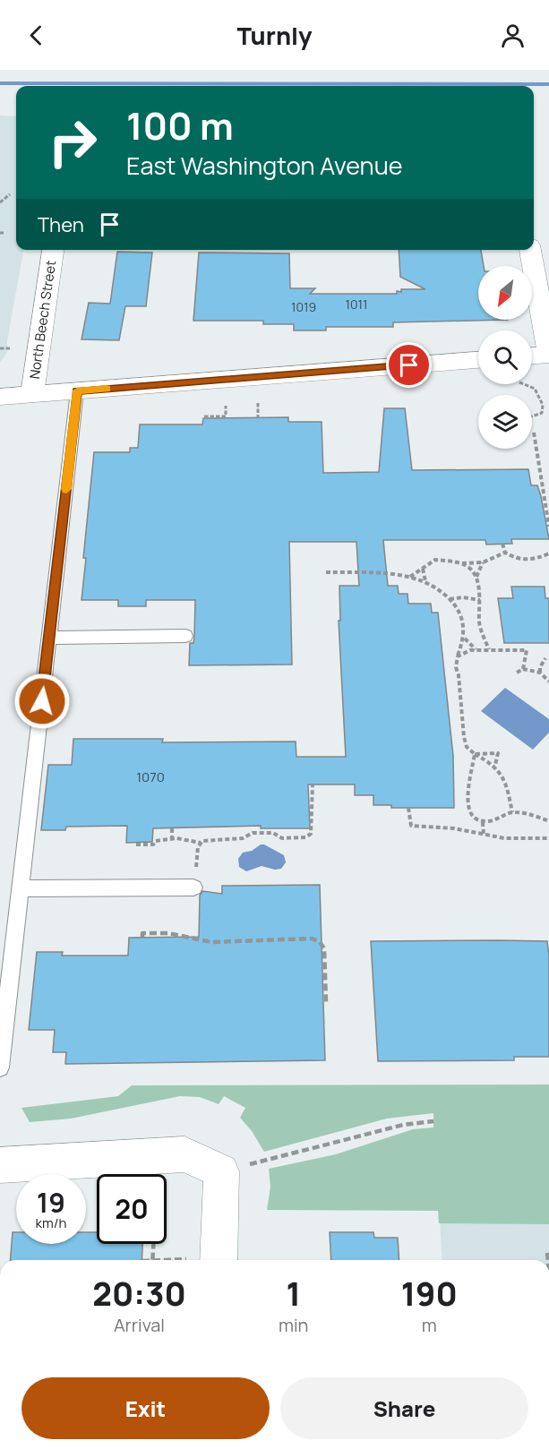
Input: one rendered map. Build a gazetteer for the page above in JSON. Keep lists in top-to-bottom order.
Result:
{
  "streets": {
    "street": ["North Beech Street"]
  },
  "house_numbers": ["1011", "1019", "1070"],
  "north": "bottom left",
  "page": {
    "header": "Turnly",
    "turn": ["100 m", "East Washington Avenue"],
    "then": "Then",
    "speed": "19 km/h",
    "limit": "20",
    "eta": [
      "20:30",
      "Arrival",
      "1",
      "min",
      "190",
      "m"
    ],
    "buttons": ["Exit", "Share"]
  }
}
